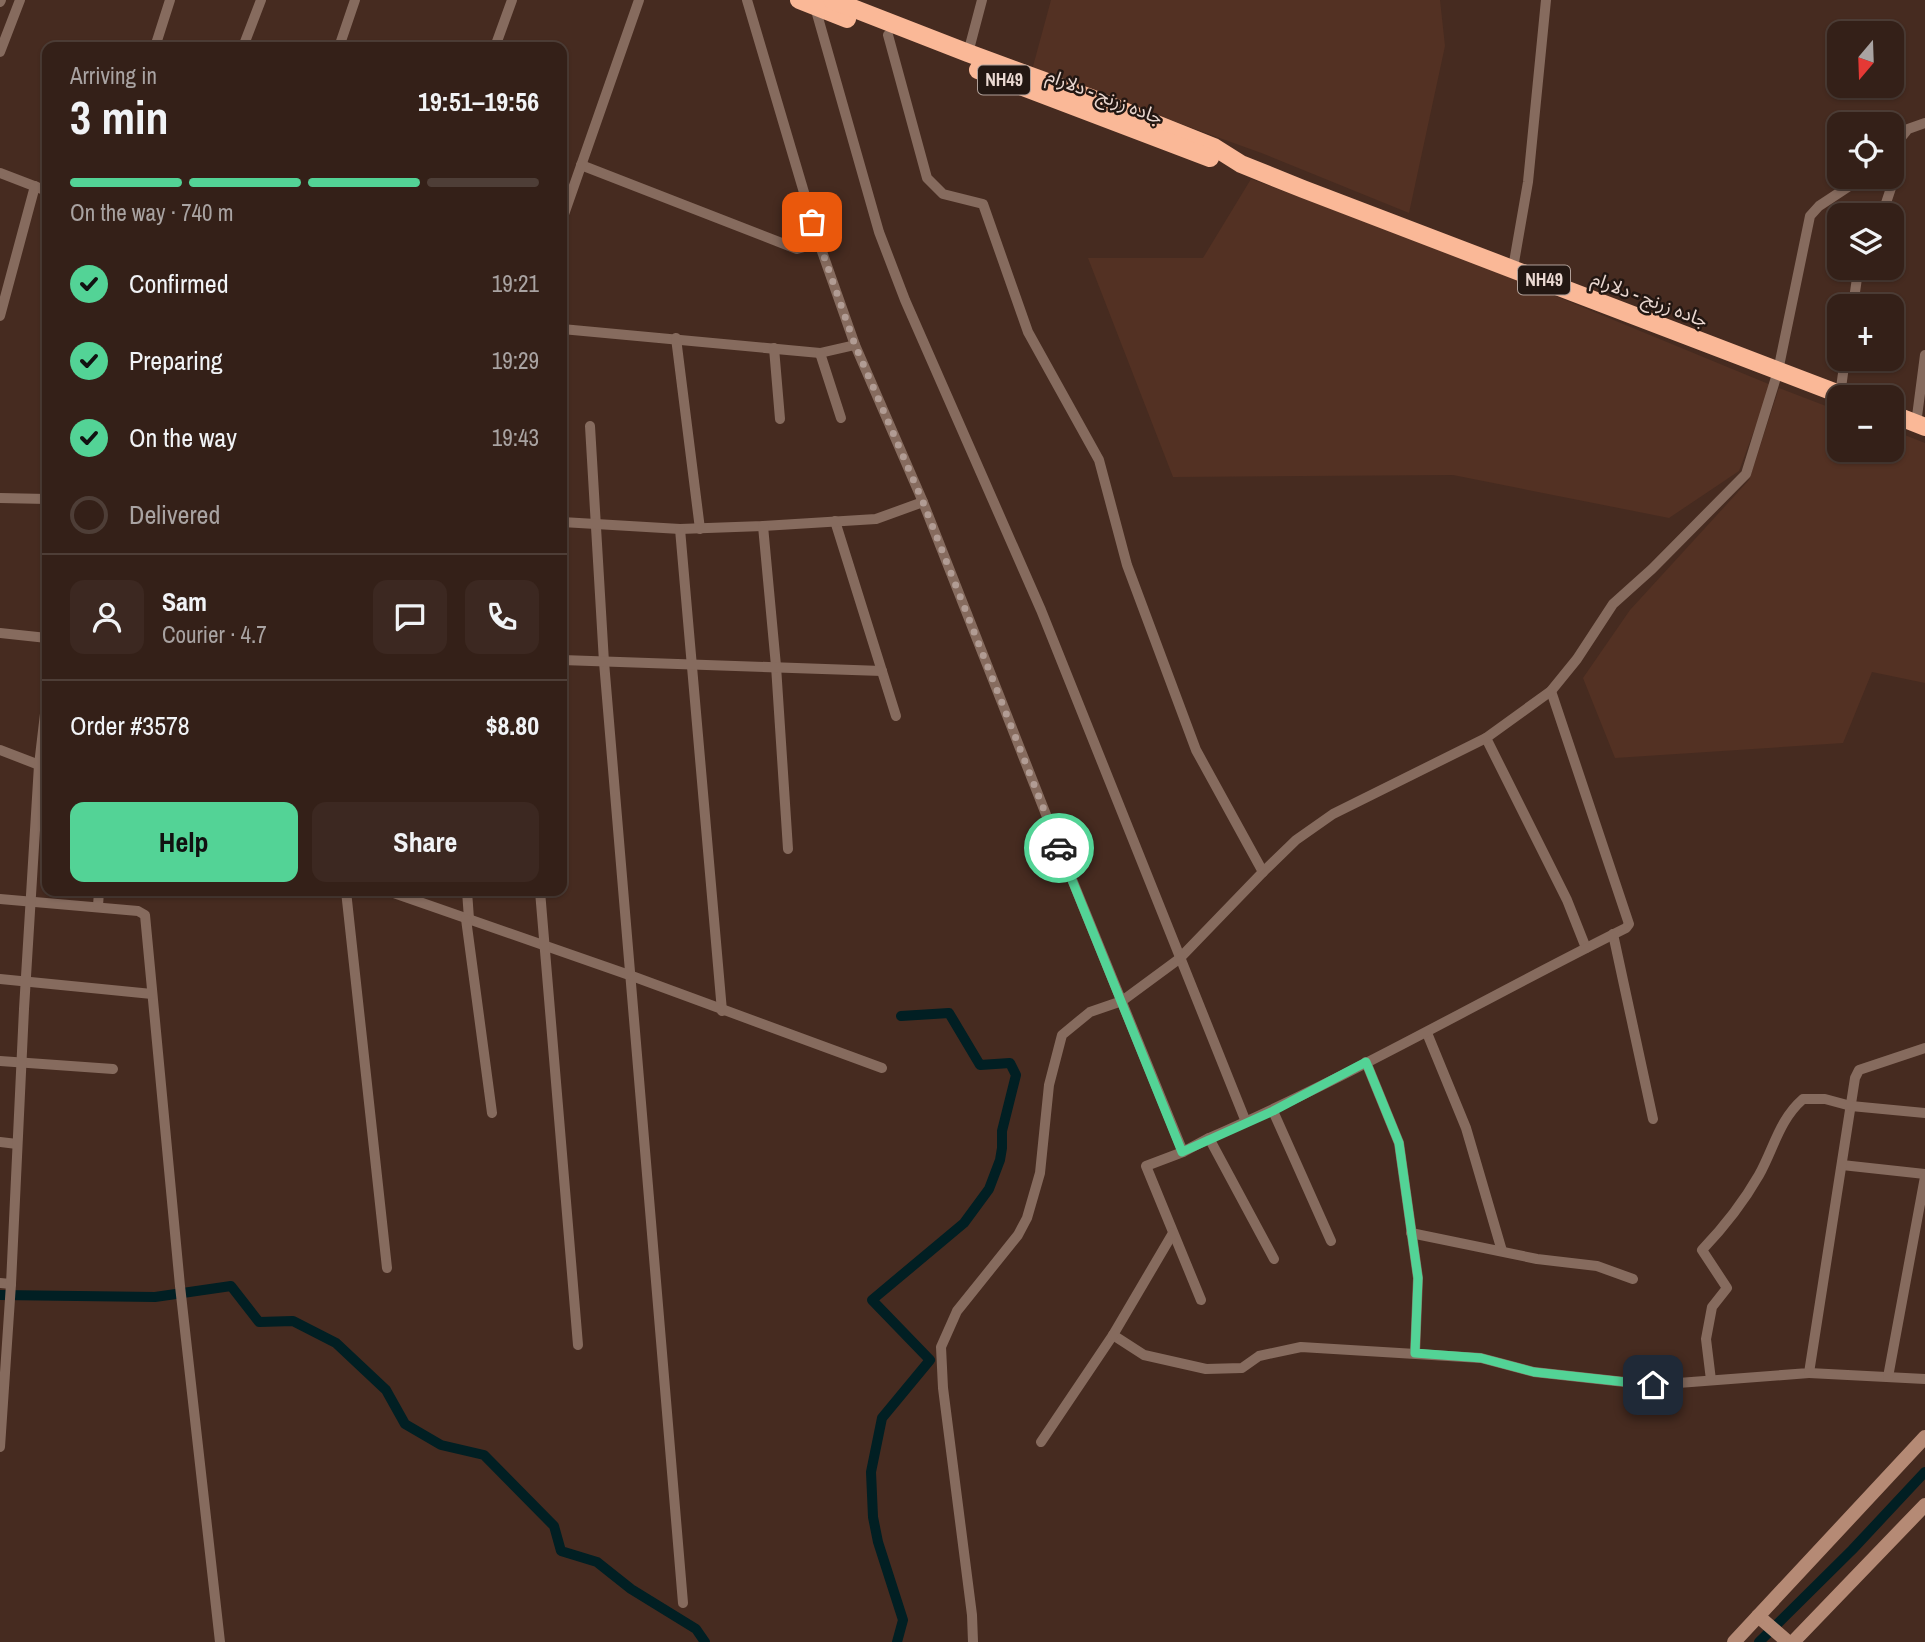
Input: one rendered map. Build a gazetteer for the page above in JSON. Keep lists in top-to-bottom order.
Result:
{
  "streets": {
    "highway": ["NH49", "جاده زرنج - دلارام"]
  },
  "north": "bottom",
  "page": {
    "map_buttons": ["+", "−"],
    "heading": ["3 min", "Arriving in", "19:51–19:56"],
    "panel": [
      "Sam",
      "Courier · 4.7",
      "Order #3578",
      "$8.80"
    ],
    "bar": "On the way · 740 m",
    "list": [
      ["Confirmed", "19:21"],
      ["Preparing", "19:29"],
      ["On the way", "19:43"],
      "Delivered"
    ],
    "buttons": ["Help", "Share"]
  }
}
